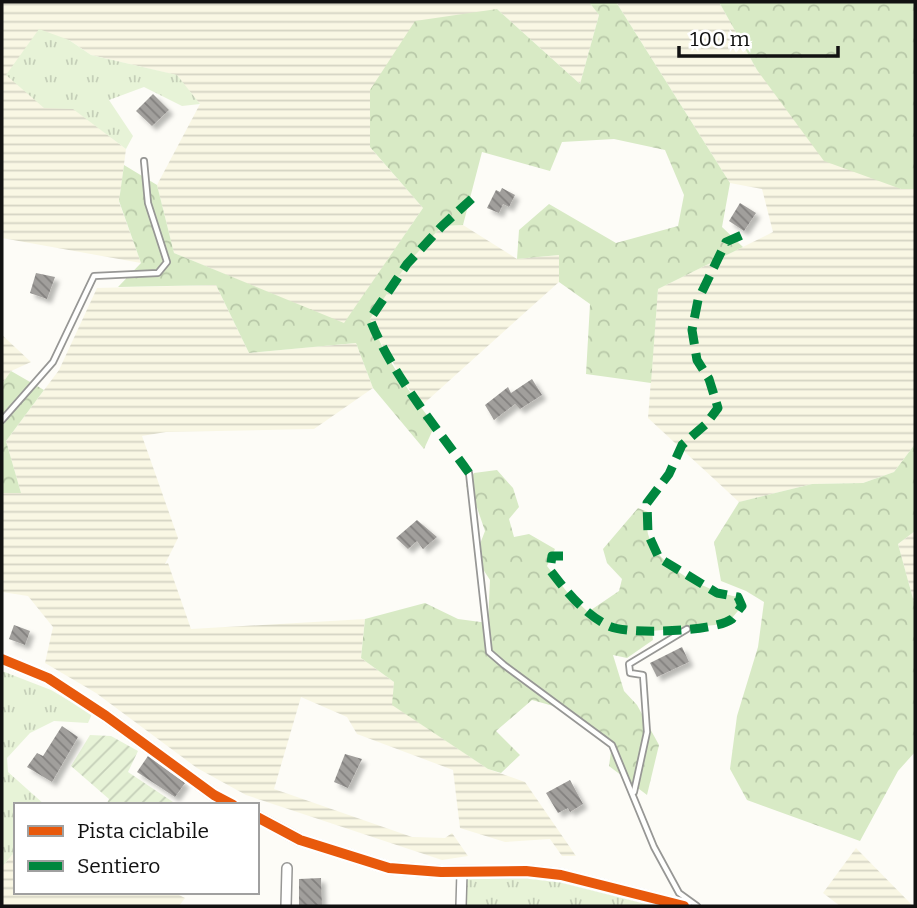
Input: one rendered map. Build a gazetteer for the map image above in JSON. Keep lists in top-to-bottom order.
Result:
{
  "legend": ["Pista ciclabile", "Sentiero"],
  "scale_bar": "100 m"
}
